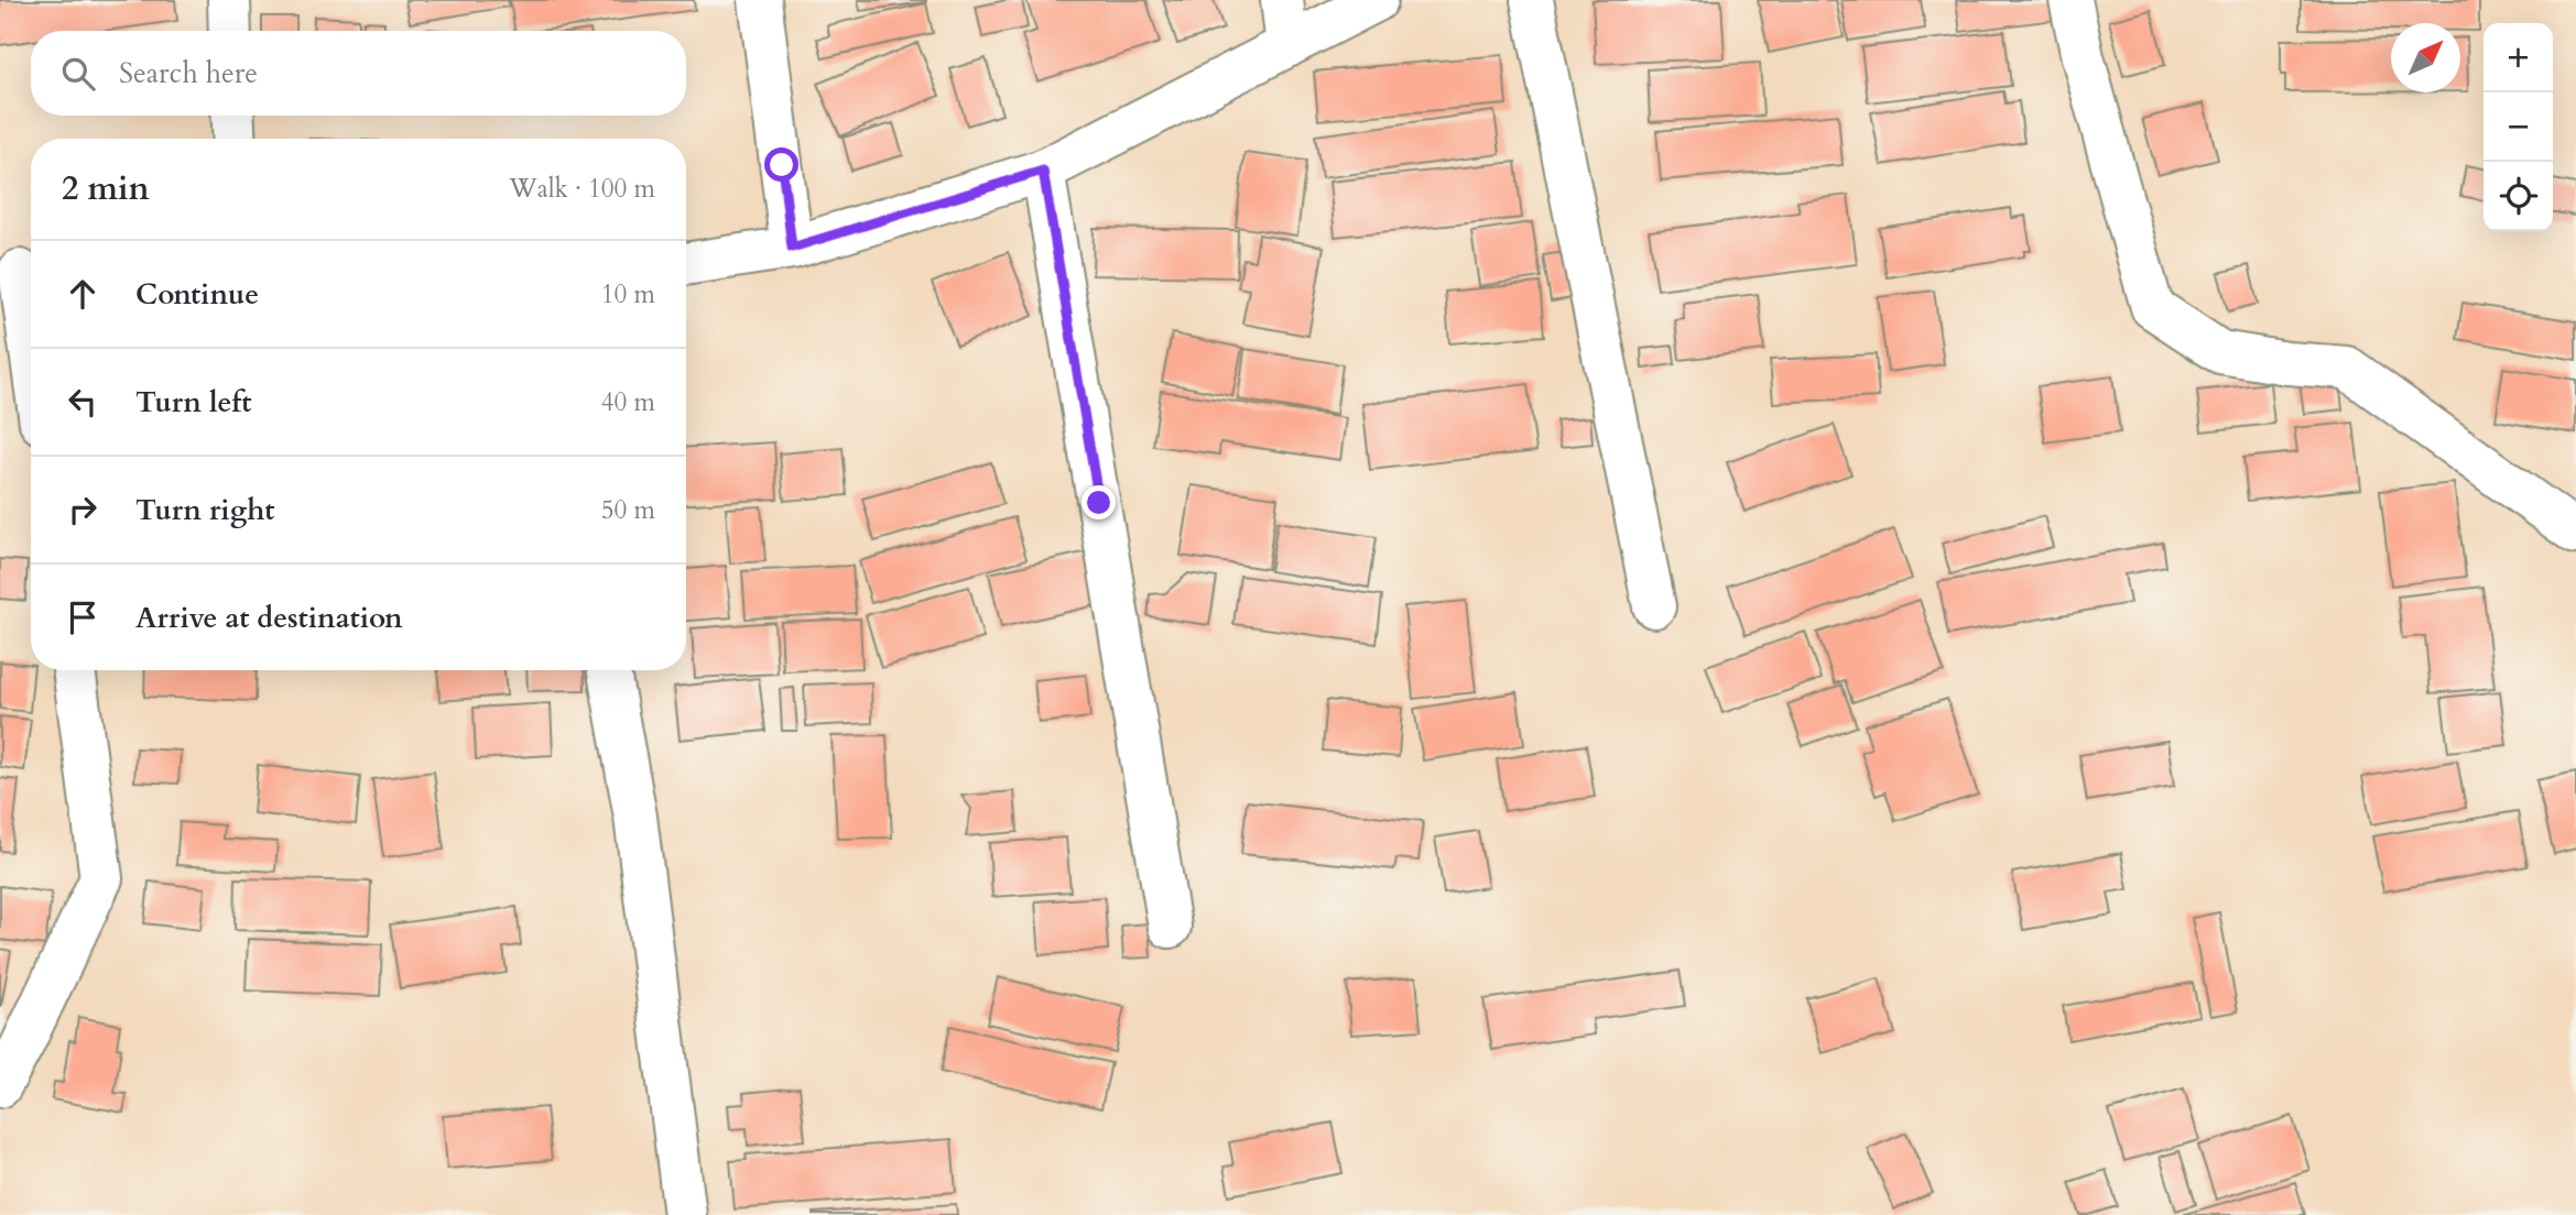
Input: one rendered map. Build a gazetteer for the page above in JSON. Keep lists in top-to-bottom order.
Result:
{
  "north": "top right",
  "page": {
    "map_buttons": ["+", "−"],
    "search": "Search here",
    "heading": ["2 min", "Walk · 100 m"],
    "list": [
      ["Continue", "10 m"],
      ["Turn left", "40 m"],
      ["Turn right", "50 m"],
      "Arrive at destination"
    ]
  }
}
